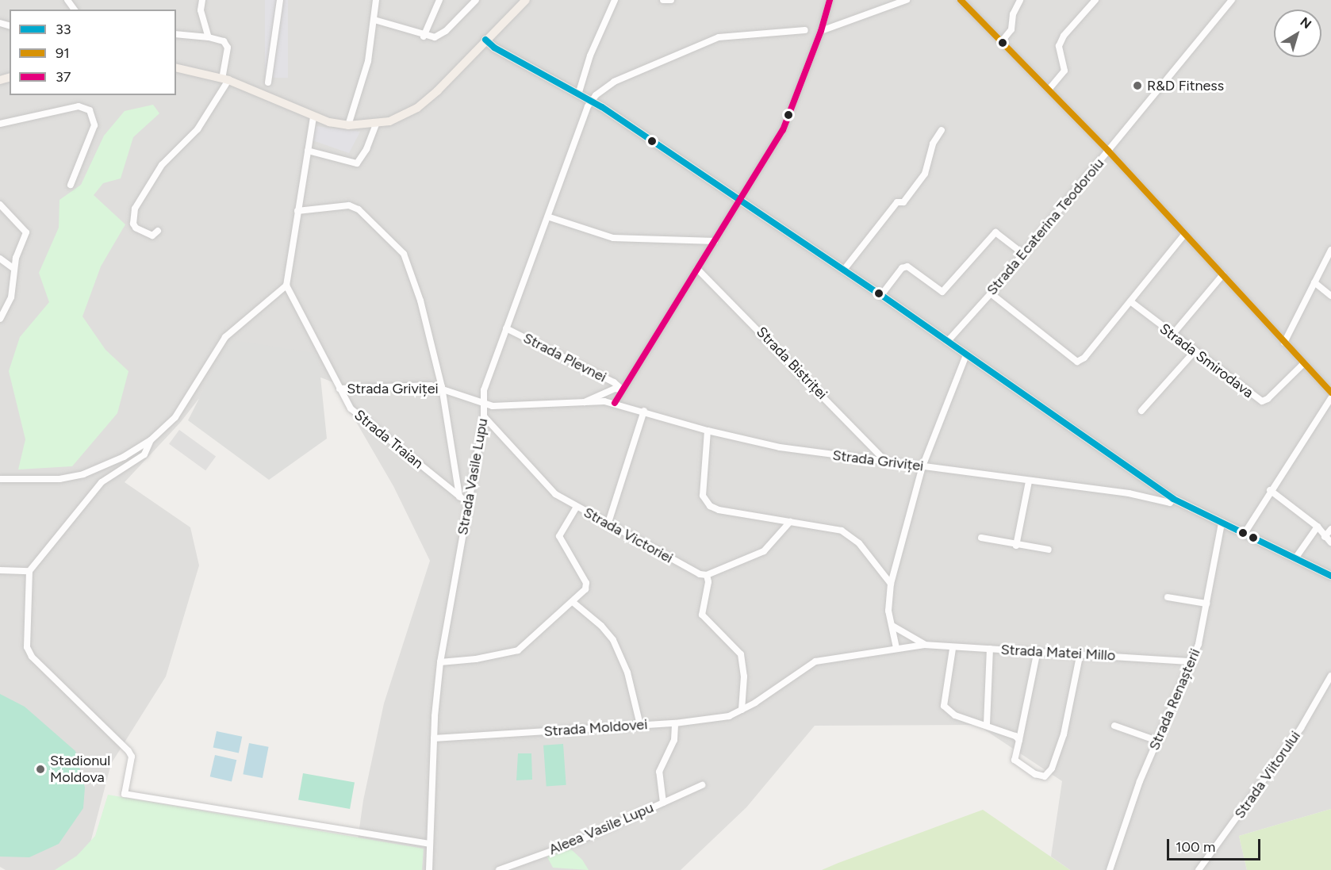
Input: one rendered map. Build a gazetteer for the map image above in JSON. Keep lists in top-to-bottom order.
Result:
{
  "streets": {
    "street": [
      "Strada Ecaterina Teodoroiu",
      "Strada Plevnei",
      "Strada Smirodava",
      "Strada Bistriței",
      "Strada Griviței",
      "Strada Traian",
      "Strada Vasile Lupu",
      "Strada Victoriei",
      "Strada Matei Millo",
      "Strada Renașterii",
      "Strada Moldovei",
      "Strada Viitorului",
      "Aleea Vasile Lupu"
    ]
  },
  "crossings": [
    ["Strada Plevnei", "Strada Griviței"],
    ["Strada Plevnei", "Strada Vasile Lupu"],
    ["Strada Bistriței", "Strada Griviței"],
    ["Strada Griviței", "Strada Traian"],
    ["Strada Griviței", "Strada Vasile Lupu"],
    ["Strada Traian", "Strada Vasile Lupu"],
    ["Strada Vasile Lupu", "Strada Victoriei"],
    ["Strada Vasile Lupu", "Strada Moldovei"],
    ["Strada Matei Millo", "Strada Renașterii"],
    ["Strada Matei Millo", "Strada Moldovei"]
  ],
  "places": ["R&D Fitness", "Stadionul Moldova"],
  "lines": ["transit line 91", "transit line 37", "transit line 33"],
  "legend": ["33", "91", "37"],
  "scale_bar": "100 m",
  "north": "top right"
}
